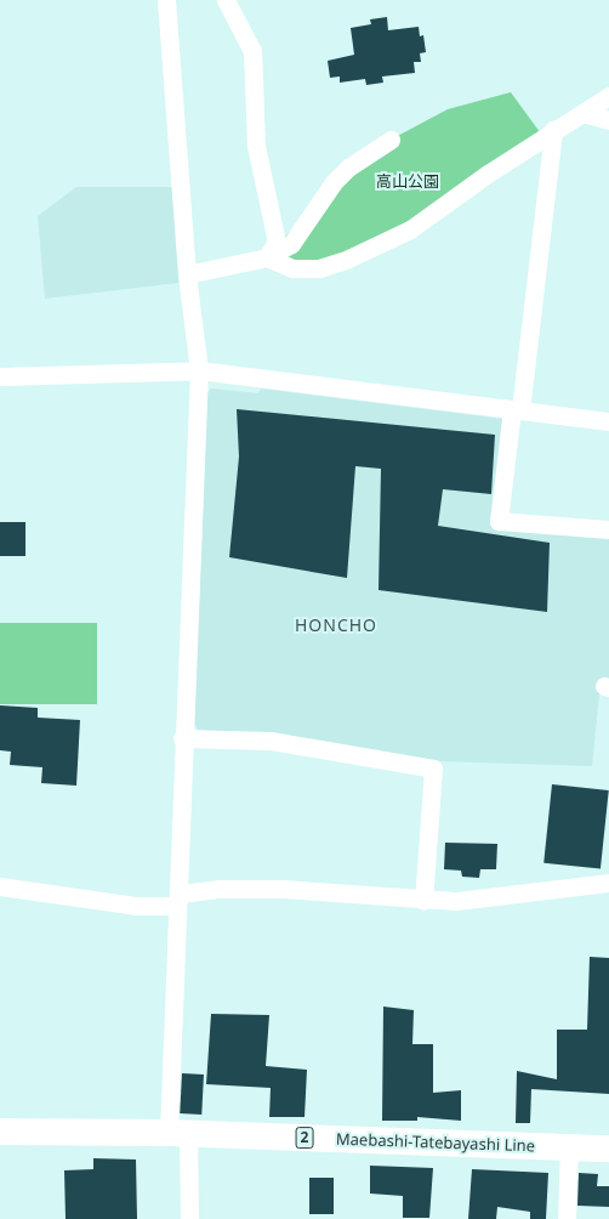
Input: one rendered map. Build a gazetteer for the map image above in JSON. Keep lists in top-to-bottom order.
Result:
{
  "streets": {
    "main road": ["2", "Maebashi-Tatebayashi Line"]
  },
  "districts": ["HONCHO"],
  "parks": ["高山公園"]
}
